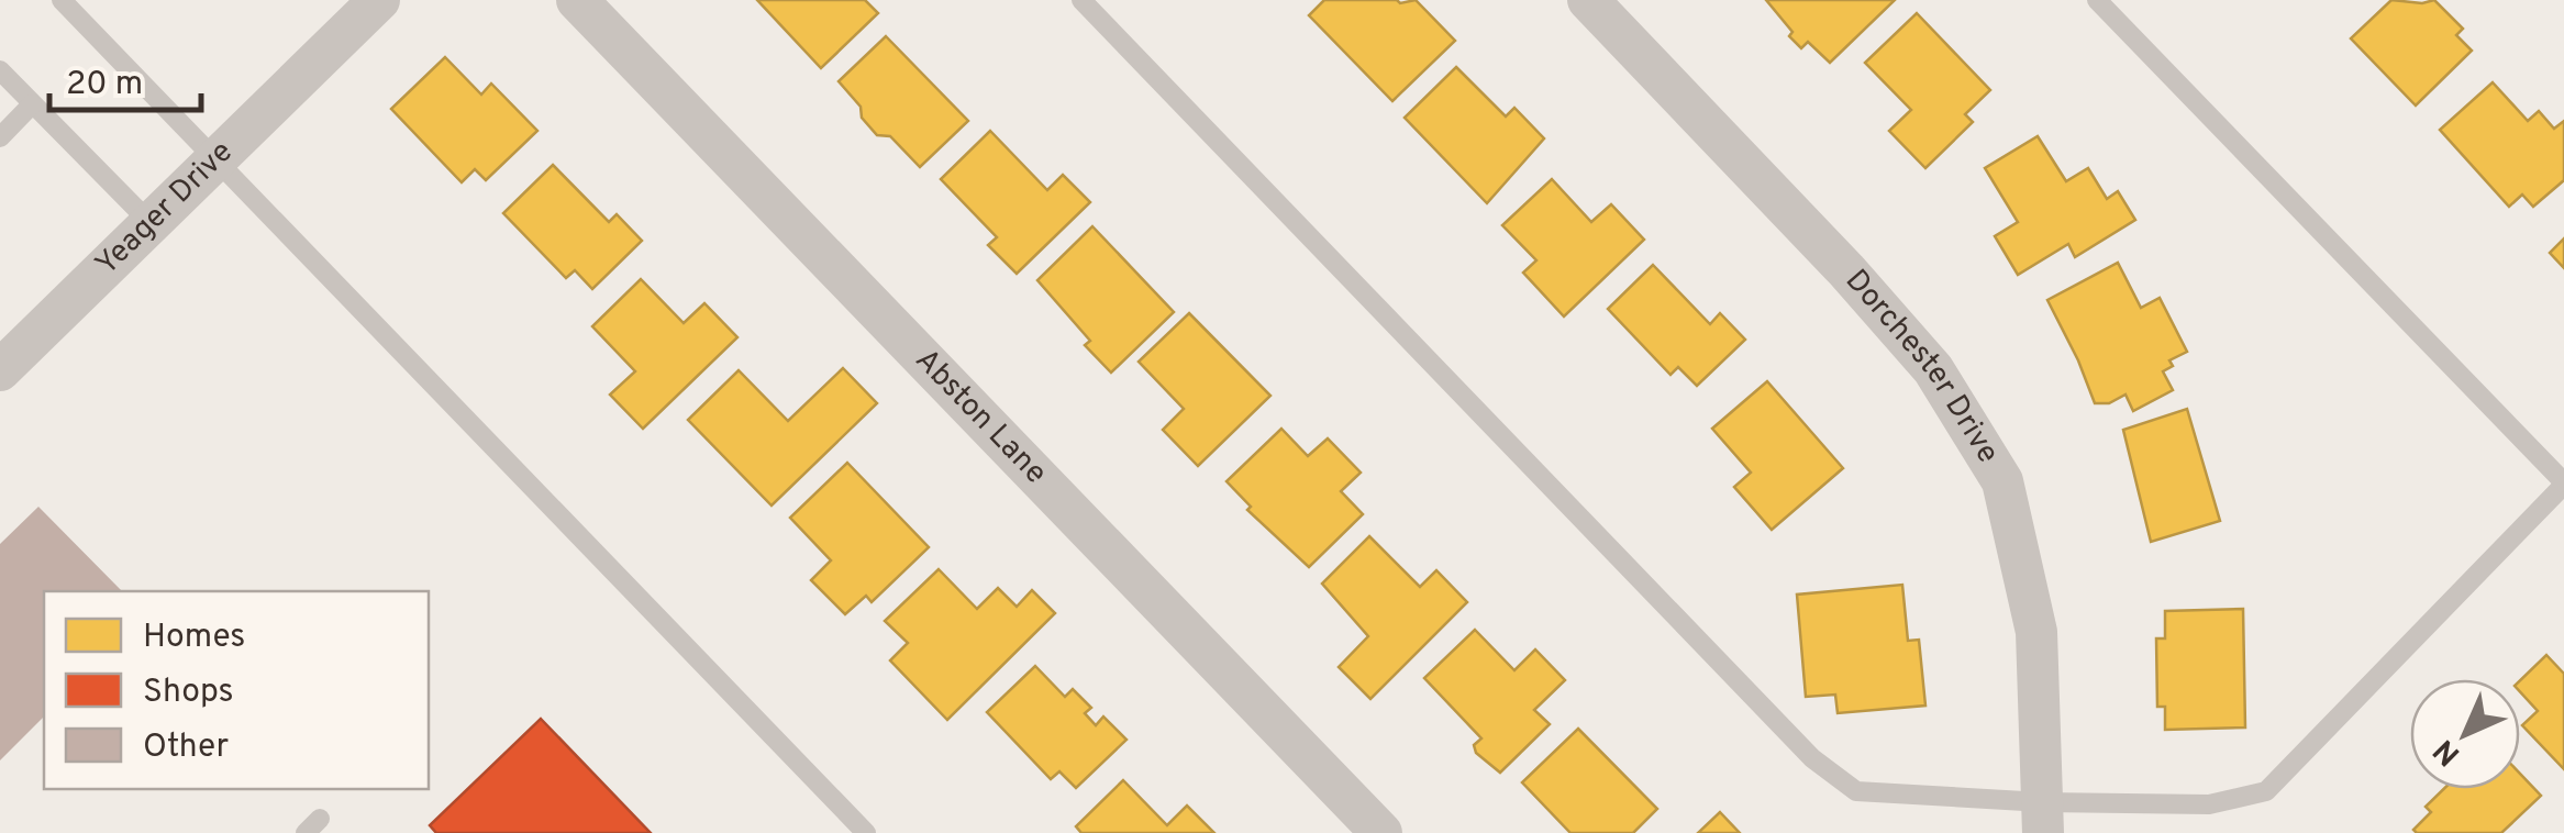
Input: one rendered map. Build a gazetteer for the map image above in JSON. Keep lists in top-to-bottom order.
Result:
{
  "streets": {
    "street": ["Yeager Drive", "Dorchester Drive", "Abston Lane"]
  },
  "legend": ["Homes", "Shops", "Other"],
  "scale_bar": "20 m",
  "north": "bottom left"
}
